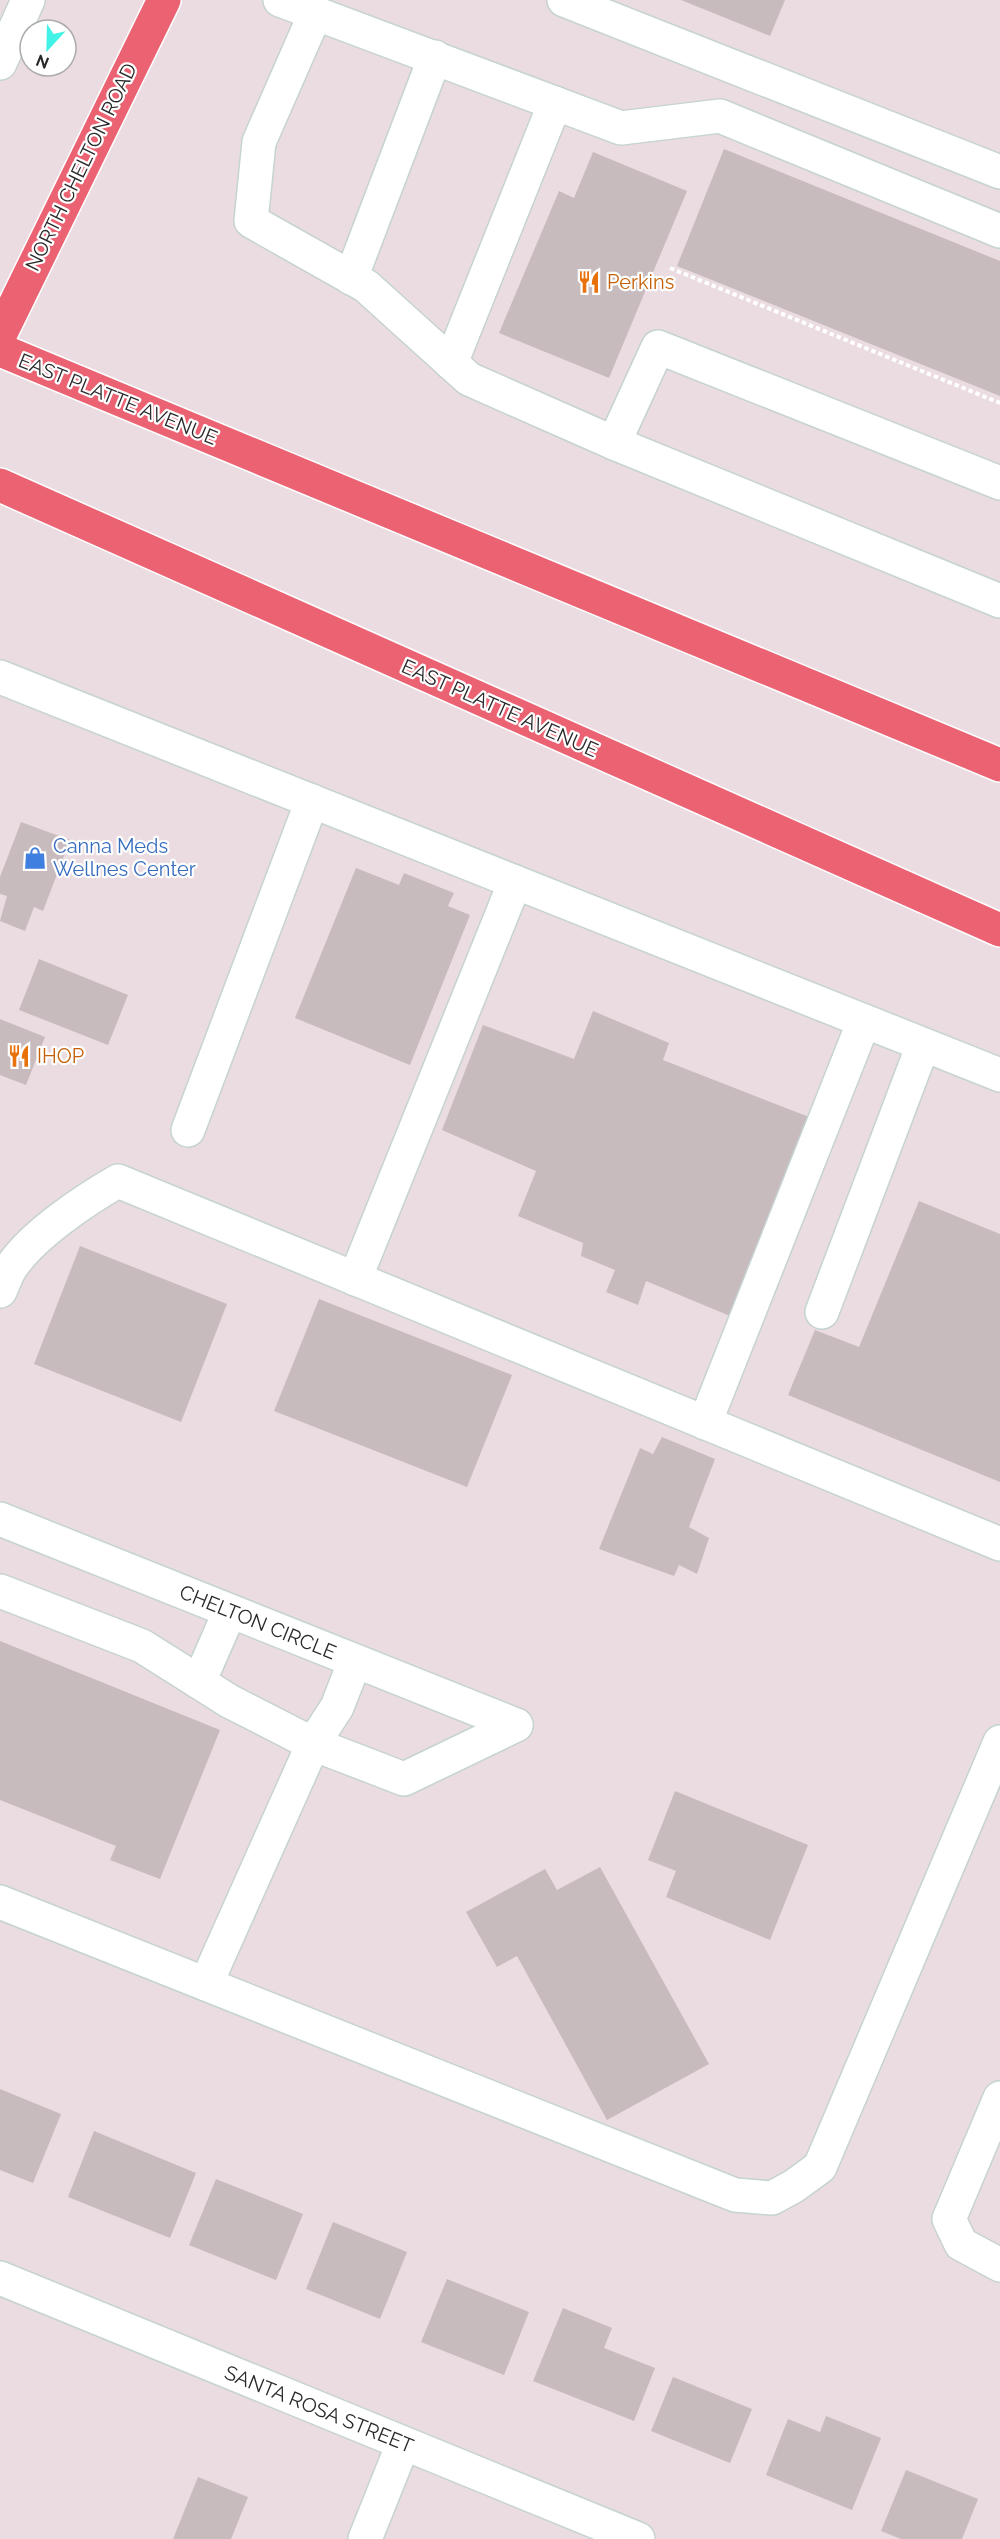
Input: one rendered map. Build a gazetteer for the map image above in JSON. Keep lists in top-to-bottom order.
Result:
{
  "streets": {
    "main road": ["NORTH CHELTON ROAD", "EAST PLATTE AVENUE"],
    "street": ["CHELTON CIRCLE", "SANTA ROSA STREET"]
  },
  "places": {
    "restaurant": ["Perkins", "IHOP"],
    "shop": ["Canna Meds Wellnes Center"]
  },
  "north": "bottom"
}
